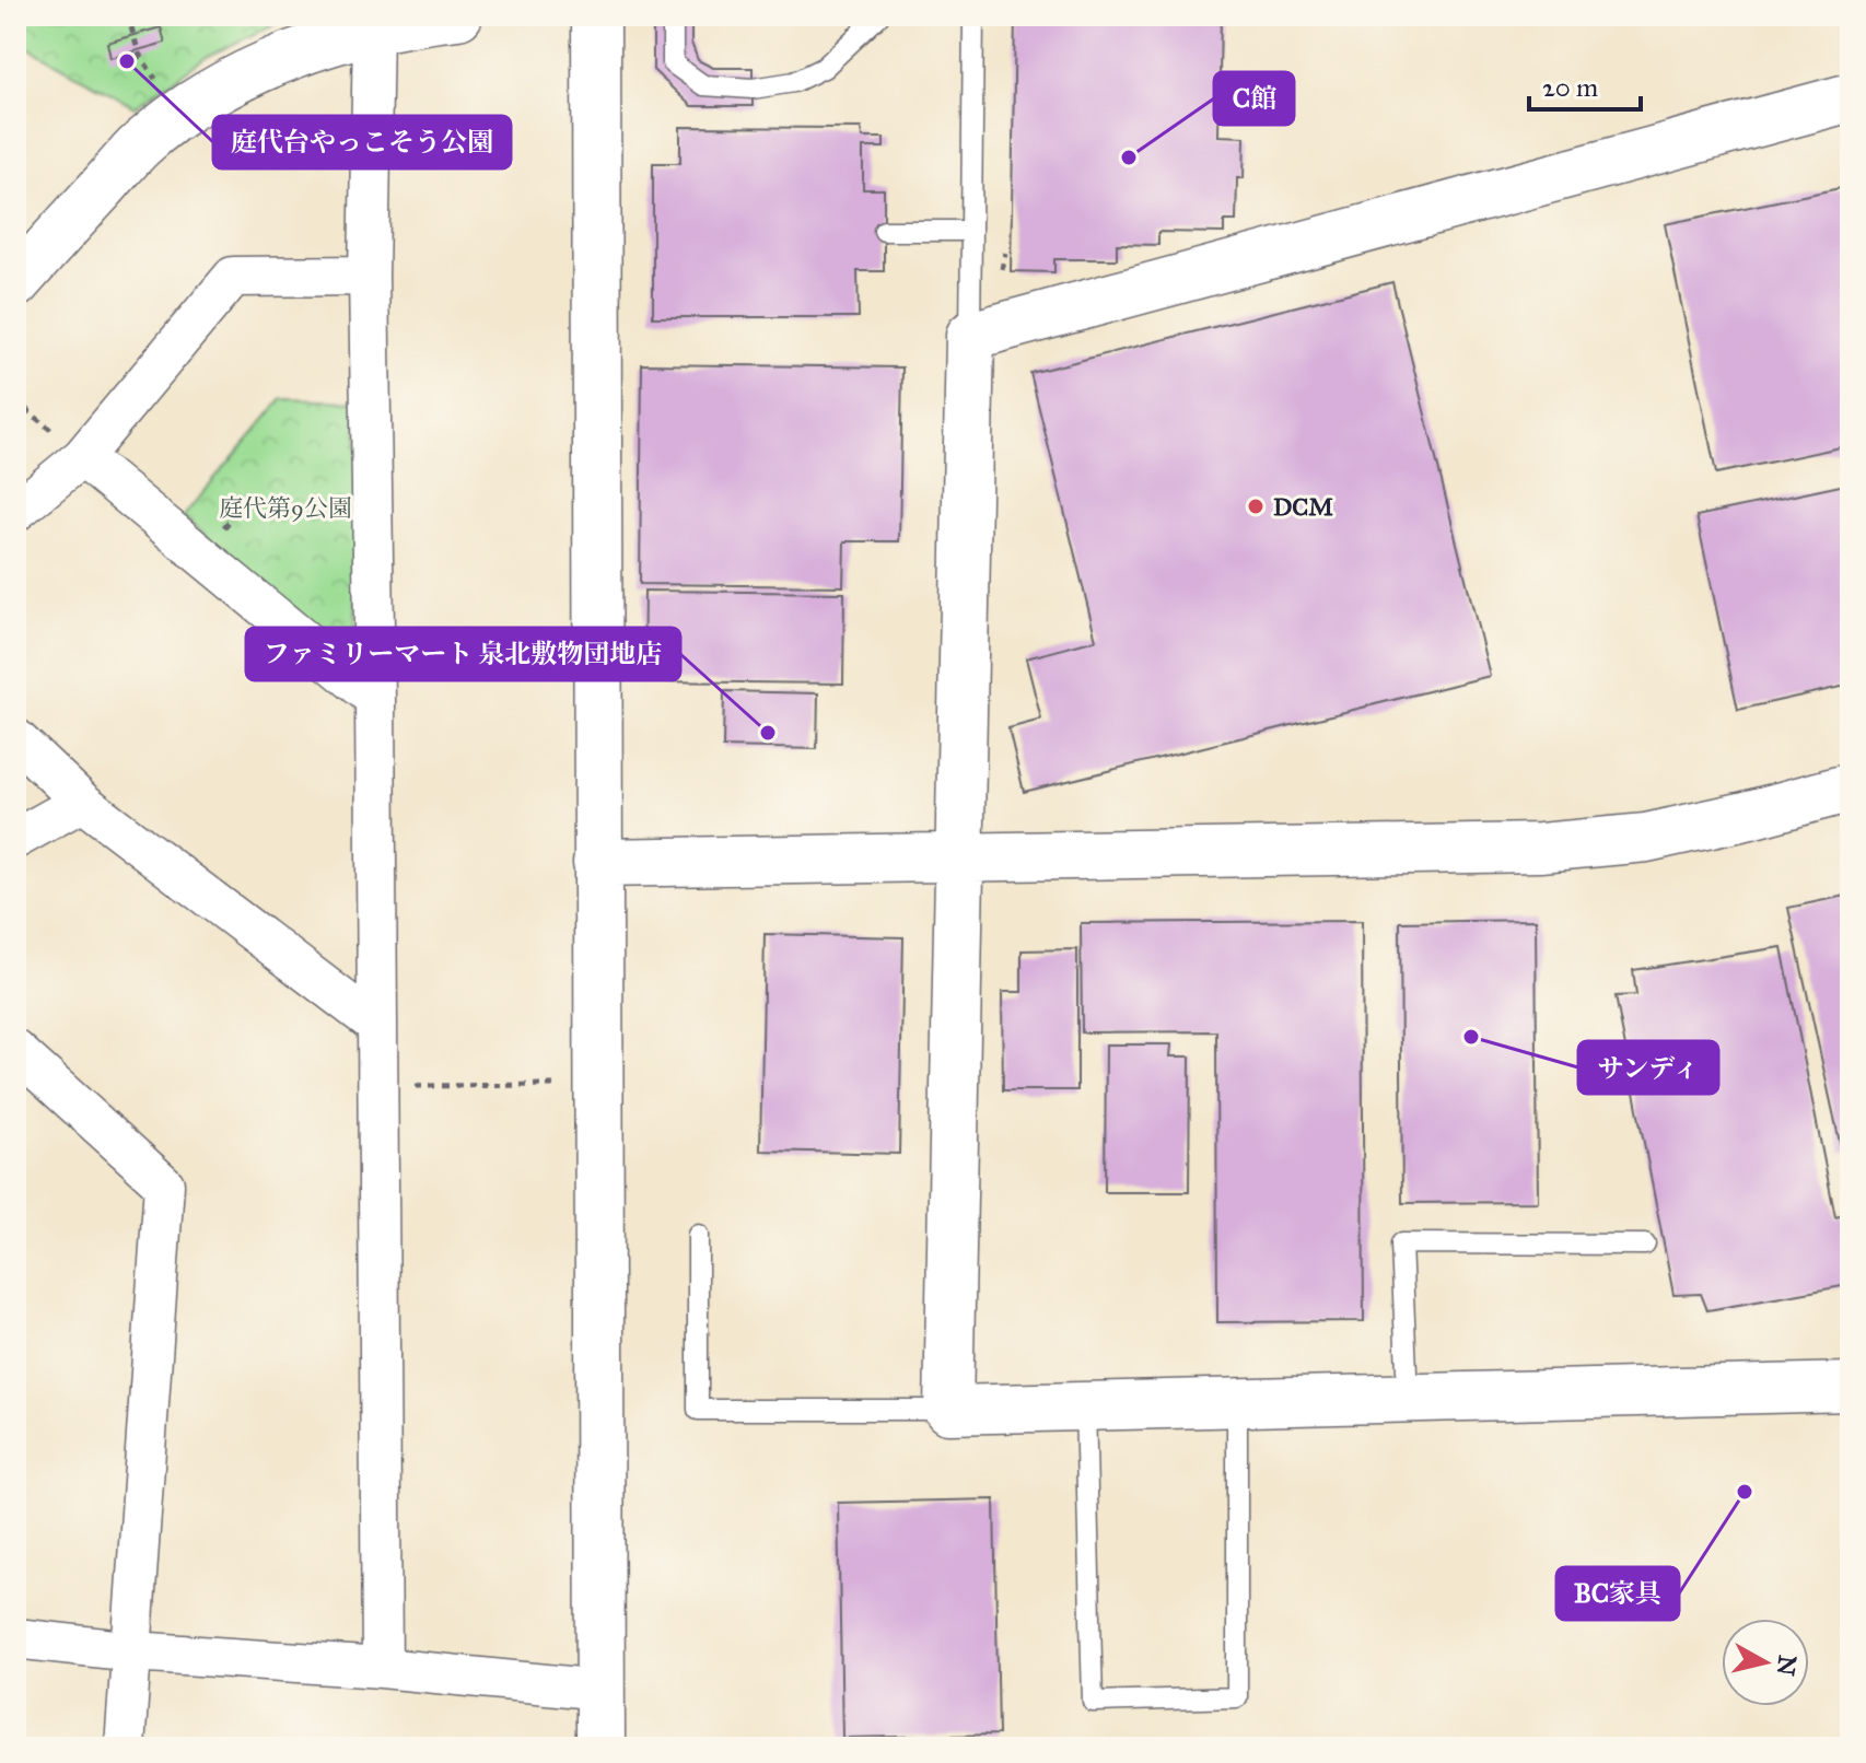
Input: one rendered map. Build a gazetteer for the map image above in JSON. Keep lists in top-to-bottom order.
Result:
{
  "parks": ["庭代第9公園"],
  "places": [
    "庭代台やっこそう公園",
    "C館",
    "DCM",
    "ファミリーマート 泉北敷物団地店",
    "サンディ",
    "BC家具"
  ],
  "scale_bar": "20 m",
  "north": "right"
}
